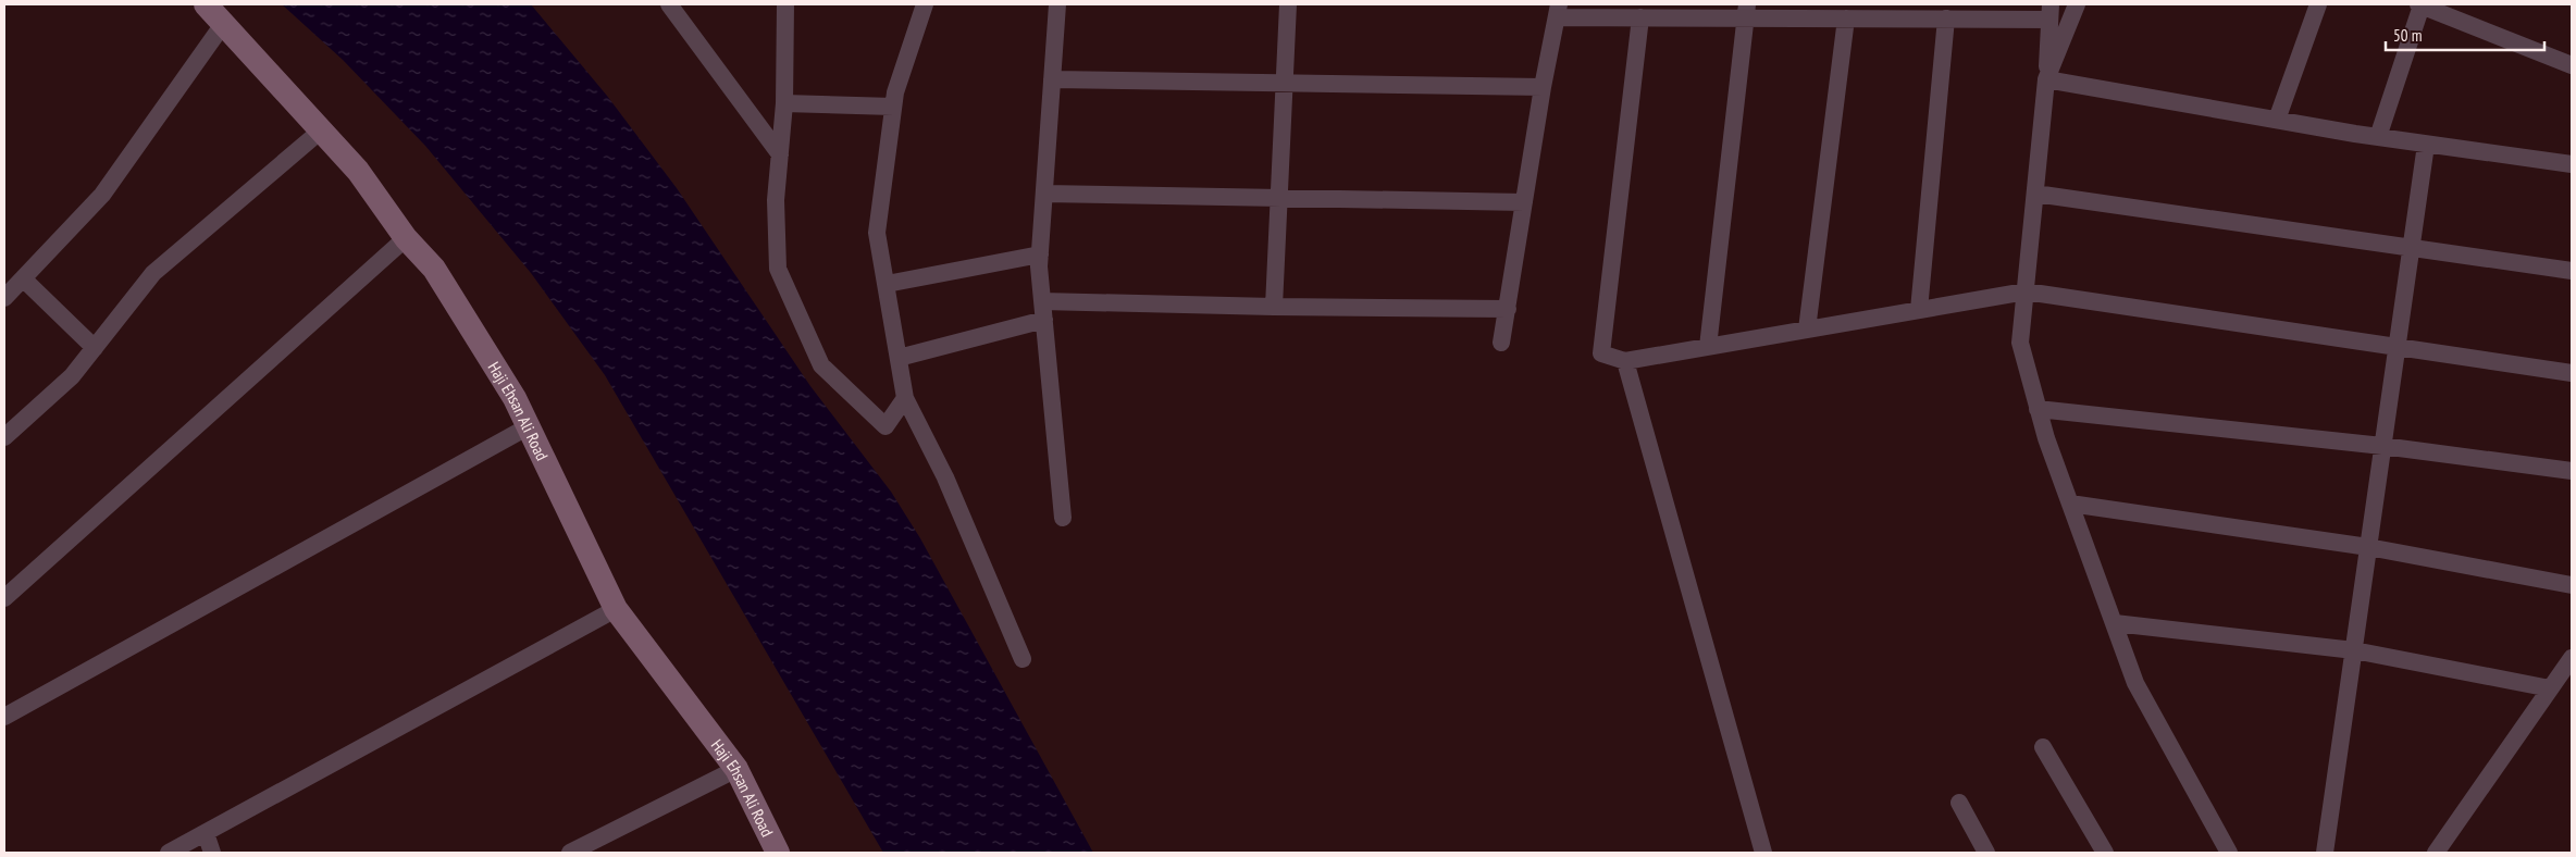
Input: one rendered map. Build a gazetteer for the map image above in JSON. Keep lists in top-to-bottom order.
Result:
{
  "streets": {
    "street": ["Haji Ehsan Ali Road"]
  },
  "scale_bar": "50 m"
}
